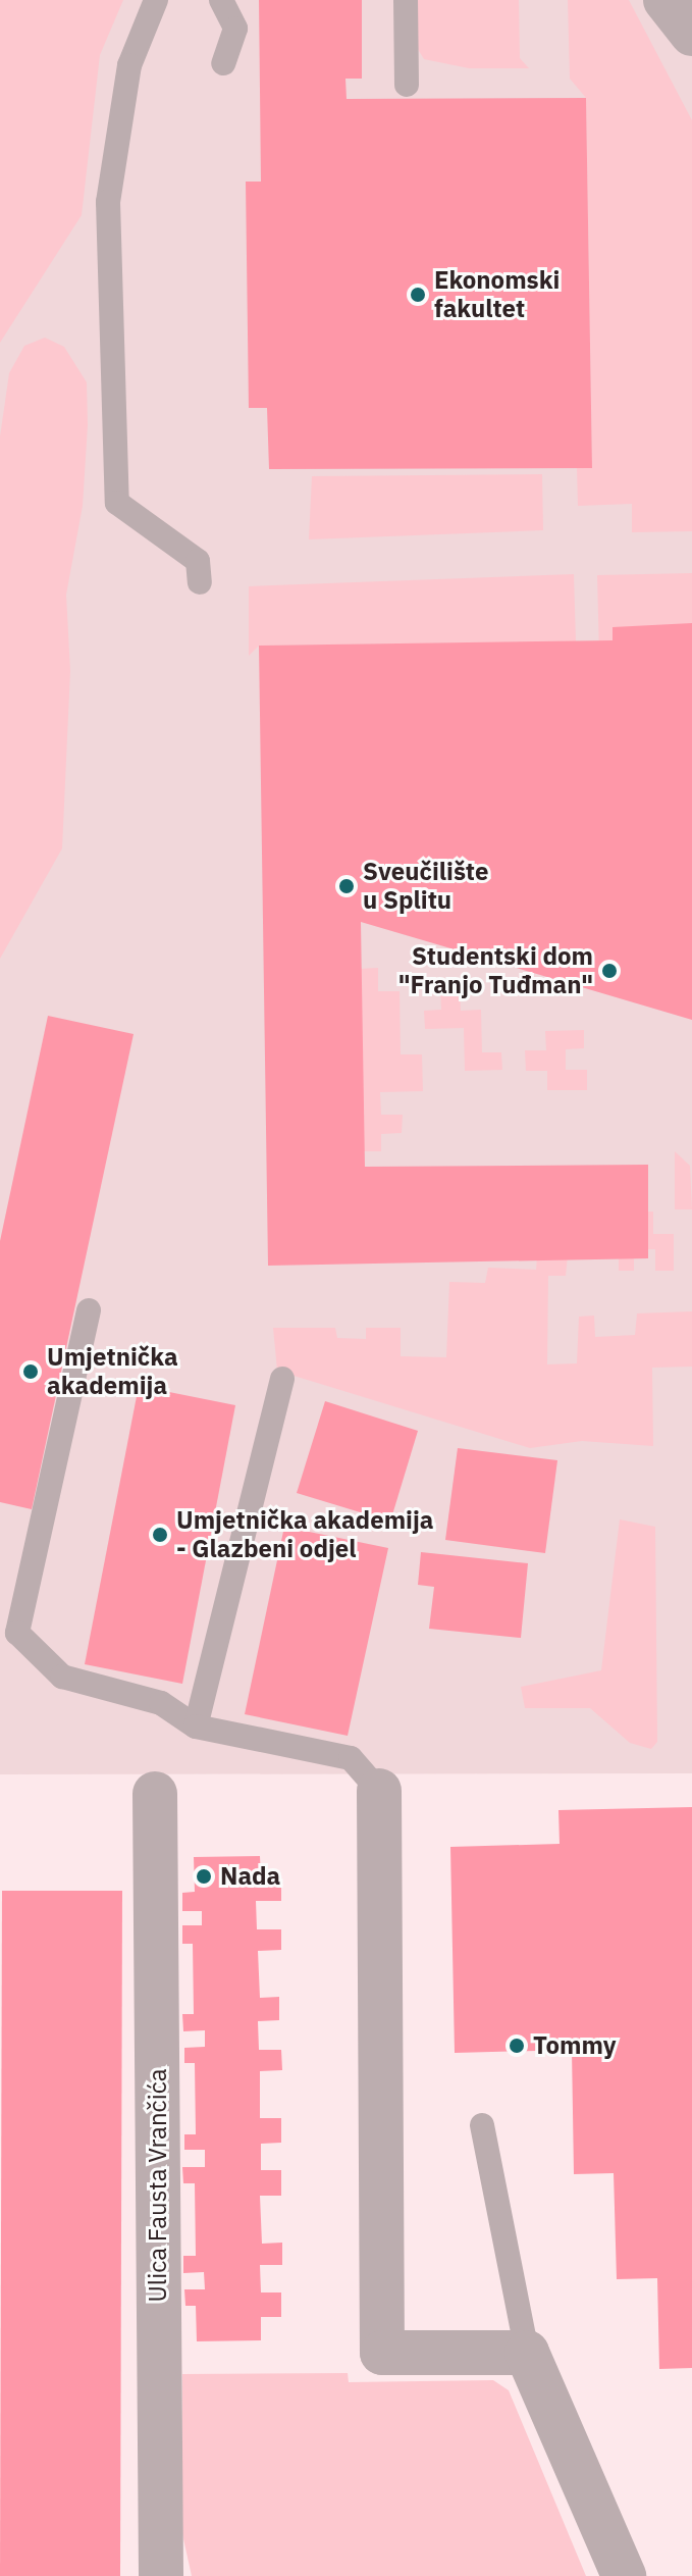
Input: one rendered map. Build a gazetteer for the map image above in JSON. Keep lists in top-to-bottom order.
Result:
{
  "streets": {
    "street": ["Ulica Fausta Vrančića"]
  },
  "places": [
    "Ekonomski fakultet",
    "Sveučilište u Splitu",
    "Studentski dom \"Franjo Tuđman\"",
    "Umjetnička akademija",
    "Umjetnička akademija - Glazbeni odjel",
    "Nada",
    "Tommy"
  ]
}
